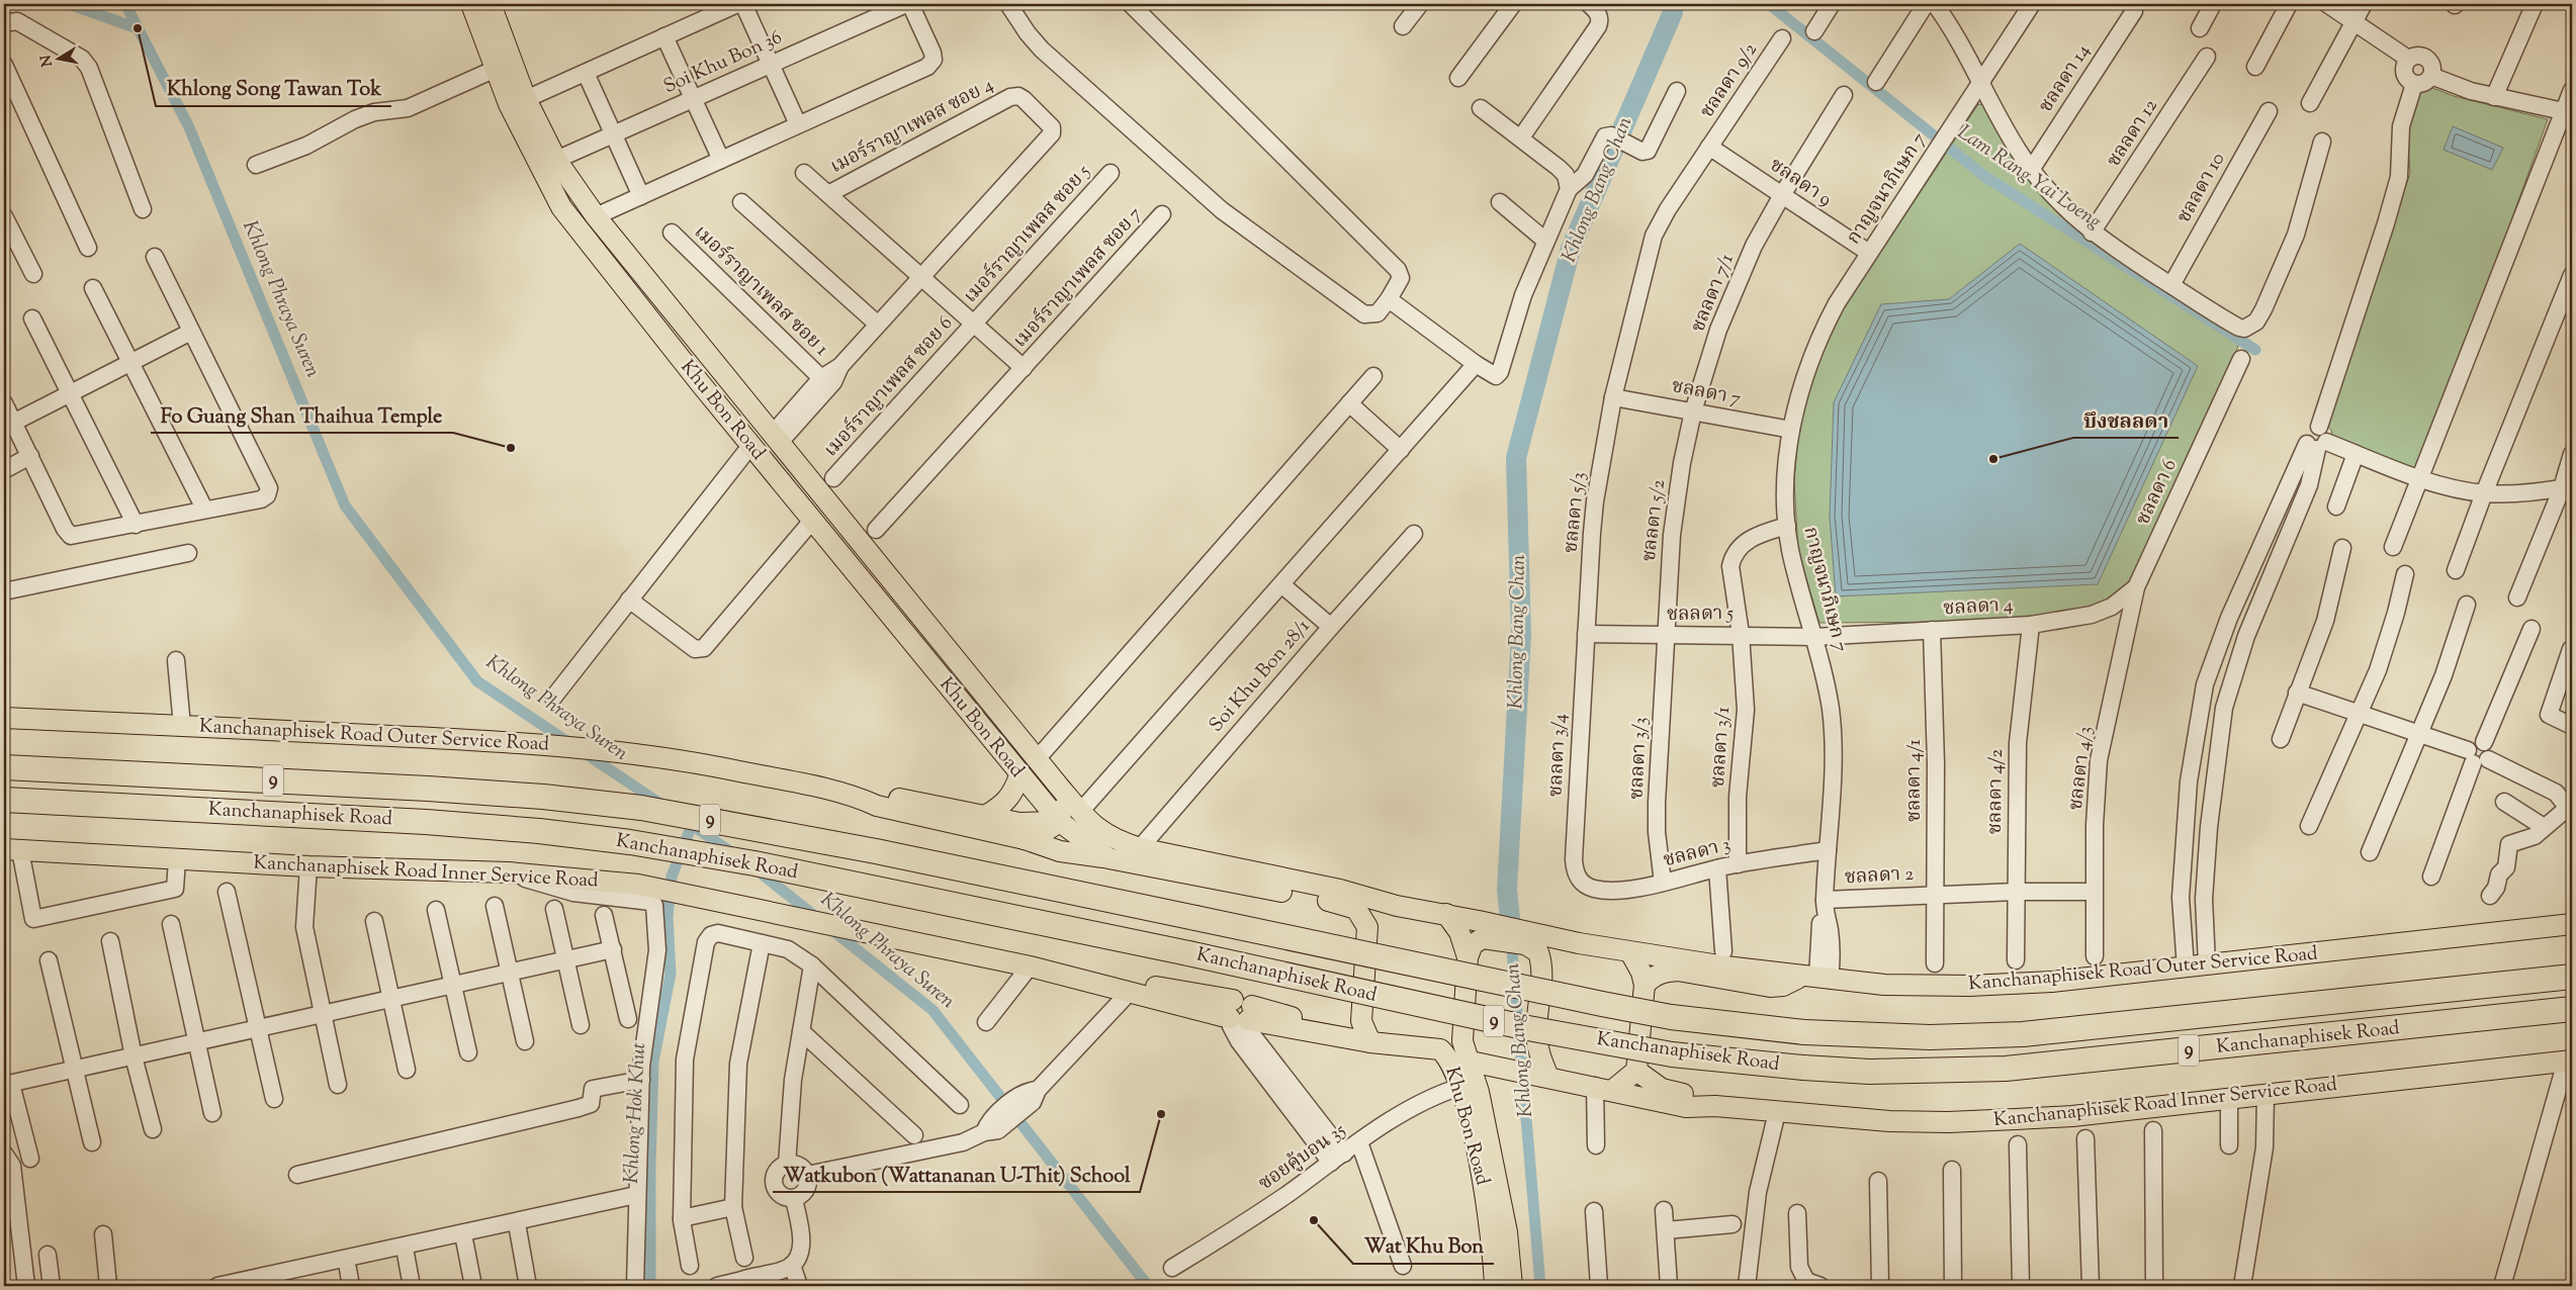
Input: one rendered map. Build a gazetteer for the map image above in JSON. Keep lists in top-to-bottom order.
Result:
{
  "streets": {
    "highway": ["9", "Kanchanaphisek Road"],
    "main road": ["Khu Bon Road", "Kanchanaphisek Road Outer Service Road", "Kanchanaphisek Road Inner Service Road"],
    "street": [
      "Soi Khu Bon 36",
      "ชลลดา 14",
      "ชลลดา 9/2",
      "เมอร์ราญาเพลส ซอย 4",
      "ชลลดา 12",
      "ชลลดา 9",
      "ชลลดา 10",
      "กาญจนาภิเษก 7",
      "เมอร์ราญาเพลส ซอย 5",
      "เมอร์ราญาเพลส ซอย 7",
      "เมอร์ราญาเพลส ซอย 1",
      "ชลลดา 7/1",
      "เมอร์ราญาเพลส ซอย 6",
      "ชลลดา 7",
      "ชลลดา 6",
      "ชลลดา 5/3",
      "ชลลดา 5/2",
      "ชลลดา 4",
      "ชลลดา 5",
      "Soi Khu Bon 28/1",
      "ชลลดา 3/1",
      "ชลลดา 3/4",
      "ชลลดา 3/3",
      "ชลลดา 4/3",
      "ชลลดา 4/1",
      "ชลลดา 4/2",
      "ชลลดา 3",
      "ชลลดา 2",
      "ซอยคู้บอน 35"
    ]
  },
  "crossings": [
    ["Soi Khu Bon 36", "Khu Bon Road"],
    ["ชลลดา 9/2", "ชลลดา 9"],
    ["ชลลดา 9/2", "ชลลดา 7"],
    ["ชลลดา 9/2", "ชลลดา 5/3"],
    ["ชลลดา 9", "กาญจนาภิเษก 7"],
    ["ชลลดา 9", "ชลลดา 7/1"],
    ["กาญจนาภิเษก 7", "ชลลดา 7"],
    ["กาญจนาภิเษก 7", "ชลลดา 4"],
    ["กาญจนาภิเษก 7", "ชลลดา 5"],
    ["กาญจนาภิเษก 7", "Kanchanaphisek Road Outer Service Road"],
    ["กาญจนาภิเษก 7", "ชลลดา 3/1"],
    ["กาญจนาภิเษก 7", "ชลลดา 3"],
    ["กาญจนาภิเษก 7", "ชลลดา 2"],
    ["เมอร์ราญาเพลส ซอย 5", "เมอร์ราญาเพลส ซอย 6"],
    ["ชลลดา 7/1", "ชลลดา 7"],
    ["ชลลดา 7/1", "ชลลดา 5/2"],
    ["ชลลดา 7", "ชลลดา 5/3"],
    ["ชลลดา 7", "ชลลดา 5/2"],
    ["Khu Bon Road", "Soi Khu Bon 28/1"],
    ["Khu Bon Road", "Kanchanaphisek Road Outer Service Road"],
    ["Khu Bon Road", "Kanchanaphisek Road Inner Service Road"],
    ["Khu Bon Road", "ซอยคู้บอน 35"],
    ["ชลลดา 6", "ชลลดา 4"],
    ["ชลลดา 6", "ชลลดา 4/3"],
    ["ชลลดา 5/3", "ชลลดา 5"],
    ["ชลลดา 5/3", "ชลลดา 3/4"],
    ["ชลลดา 5/2", "ชลลดา 5"],
    ["ชลลดา 5/2", "ชลลดา 3/3"],
    ["ชลลดา 4", "ชลลดา 5"],
    ["ชลลดา 4", "ชลลดา 4/3"],
    ["ชลลดา 4", "ชลลดา 4/1"],
    ["ชลลดา 4", "ชลลดา 4/2"],
    ["ชลลดา 5", "ชลลดา 3/1"],
    ["ชลลดา 5", "ชลลดา 3/4"],
    ["ชลลดา 5", "ชลลดา 3/3"],
    ["Kanchanaphisek Road Outer Service Road", "Kanchanaphisek Road Inner Service Road"],
    ["ชลลดา 3/1", "ชลลดา 3"],
    ["ชลลดา 3/4", "ชลลดา 3"],
    ["ชลลดา 3/3", "ชลลดา 3"],
    ["ชลลดา 4/3", "ชลลดา 2"],
    ["ชลลดา 4/1", "ชลลดา 2"],
    ["ชลลดา 4/2", "ชลลดา 2"]
  ],
  "water": [
    "Lam Rang Yai Loeng",
    "Khlong Bang Chan",
    "Khlong Phraya Suren",
    "Khlong Hok Khut"
  ],
  "places": [
    "Khlong Song Tawan Tok",
    "Fo Guang Shan Thaihua Temple",
    "บึงชลลดา",
    "Watkubon (Wattananan U-Thit) School",
    "Wat Khu Bon"
  ],
  "north": "left"
}
